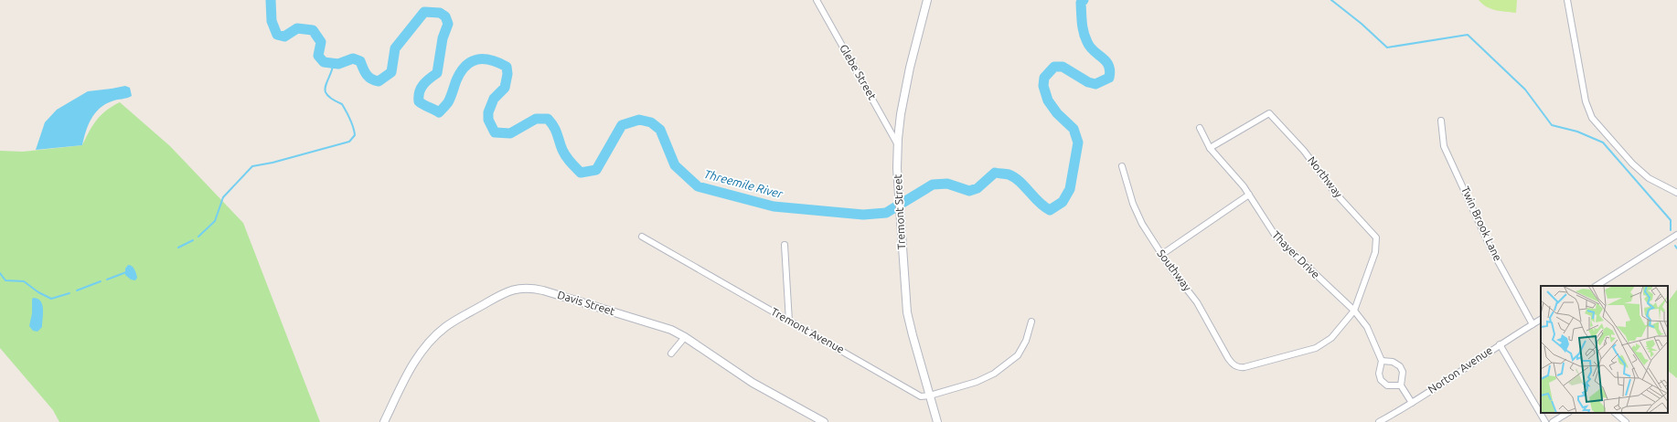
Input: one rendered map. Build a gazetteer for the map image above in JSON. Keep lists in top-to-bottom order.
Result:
{
  "streets": {
    "street": [
      "Glebe Street",
      "Northway",
      "Tremont Street",
      "Twin Brook Lane",
      "Thayer Drive",
      "Southway",
      "Davis Street",
      "Tremont Avenue",
      "Norton Avenue"
    ]
  },
  "crossings": [
    ["Glebe Street", "Tremont Street"],
    ["Northway", "Thayer Drive"],
    ["Northway", "Southway"],
    ["Tremont Street", "Tremont Avenue"],
    ["Twin Brook Lane", "Norton Avenue"],
    ["Thayer Drive", "Southway"]
  ],
  "water": ["Threemile River"]
}
